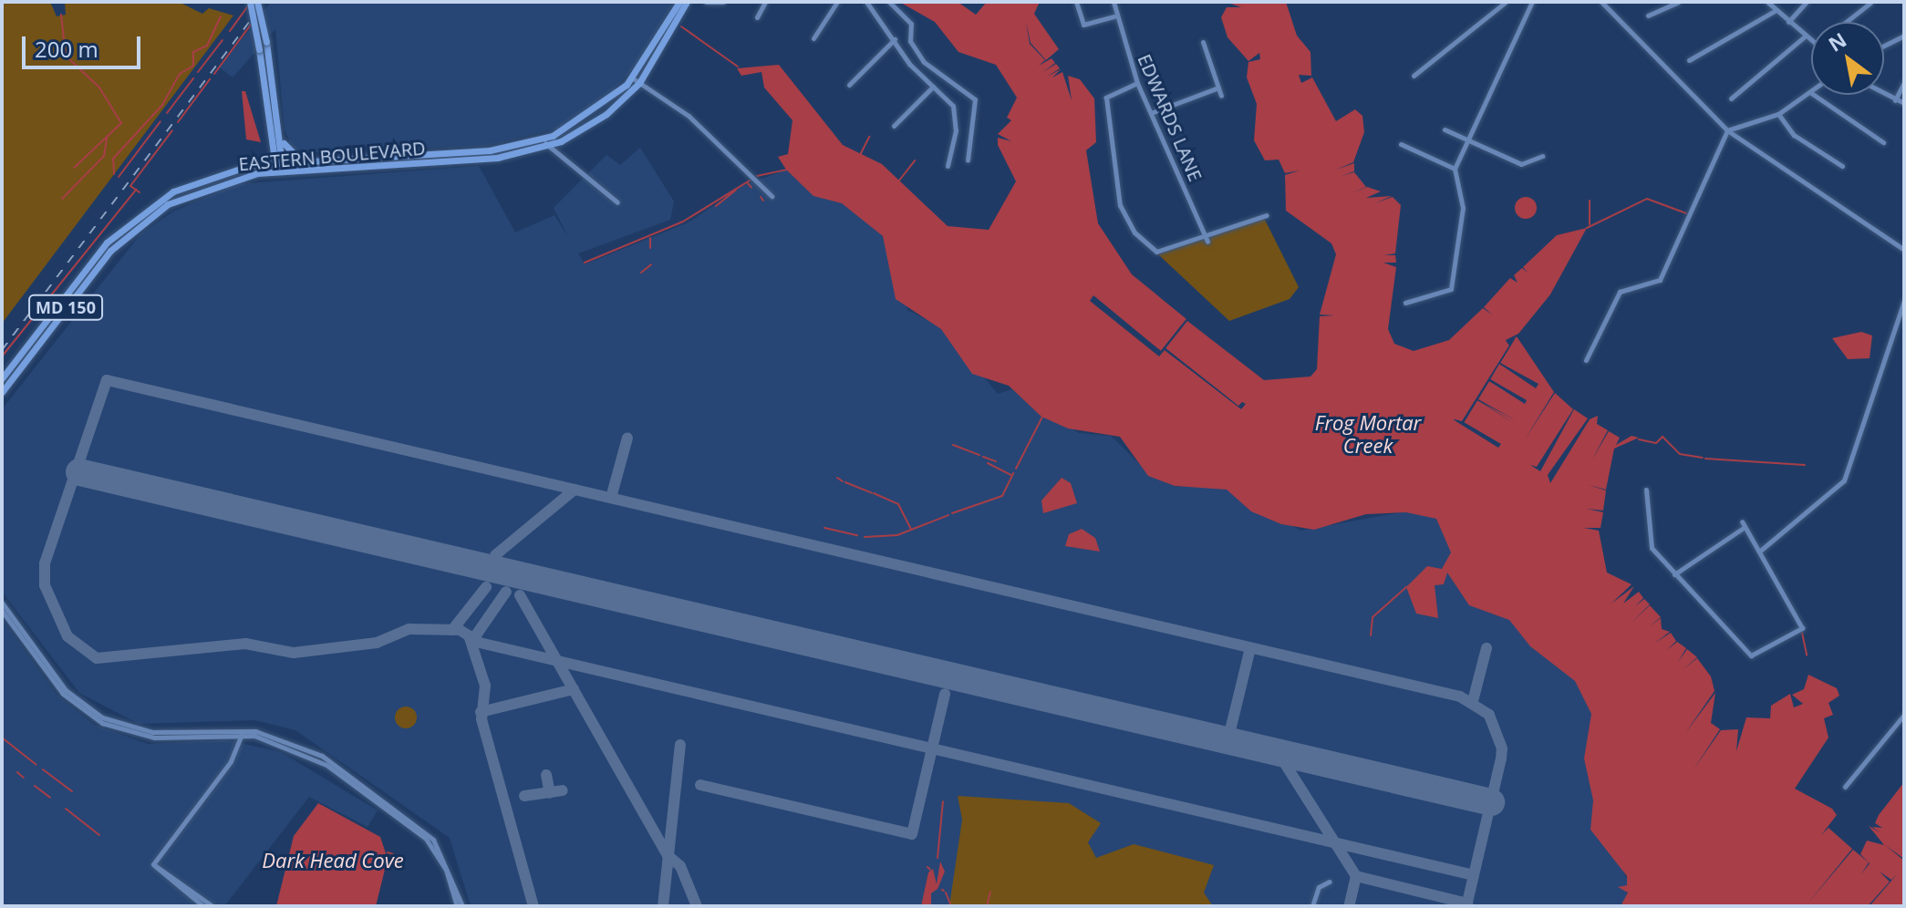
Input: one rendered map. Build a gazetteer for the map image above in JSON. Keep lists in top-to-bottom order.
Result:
{
  "streets": {
    "main road": ["EASTERN BOULEVARD", "MD 150"],
    "street": ["EDWARDS LANE"]
  },
  "water": ["Frog Mortar Creek", "Dark Head Cove"],
  "scale_bar": "200 m",
  "north": "top left"
}
